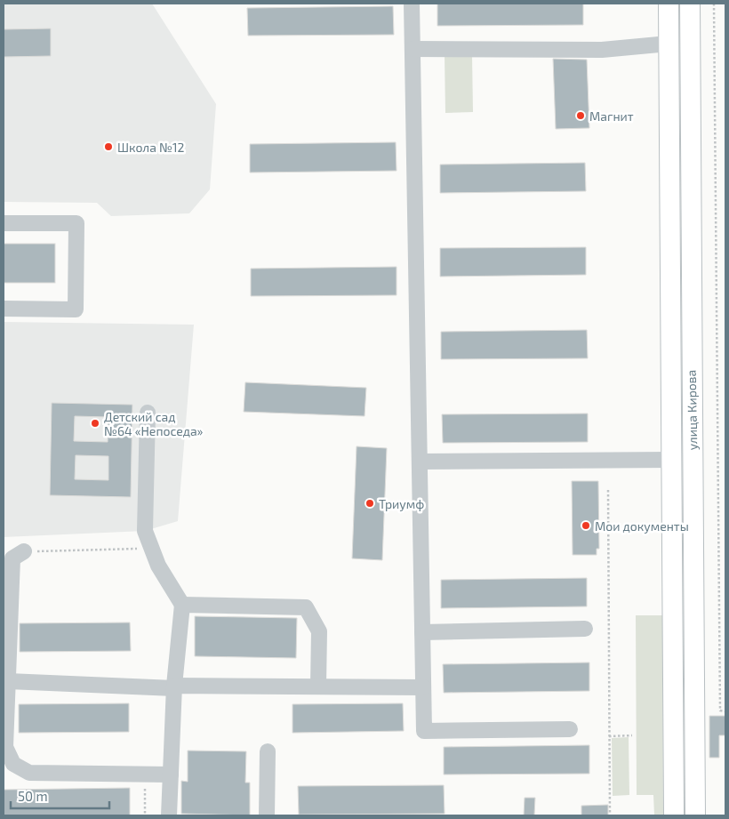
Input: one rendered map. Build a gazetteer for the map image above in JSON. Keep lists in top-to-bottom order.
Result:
{
  "streets": {
    "main road": ["улица Кирова"]
  },
  "places": [
    "Магнит",
    "Школа №12",
    "Детский сад №64 «Непоседа»",
    "Триумф",
    "Мои документы"
  ],
  "scale_bar": "50 m"
}
